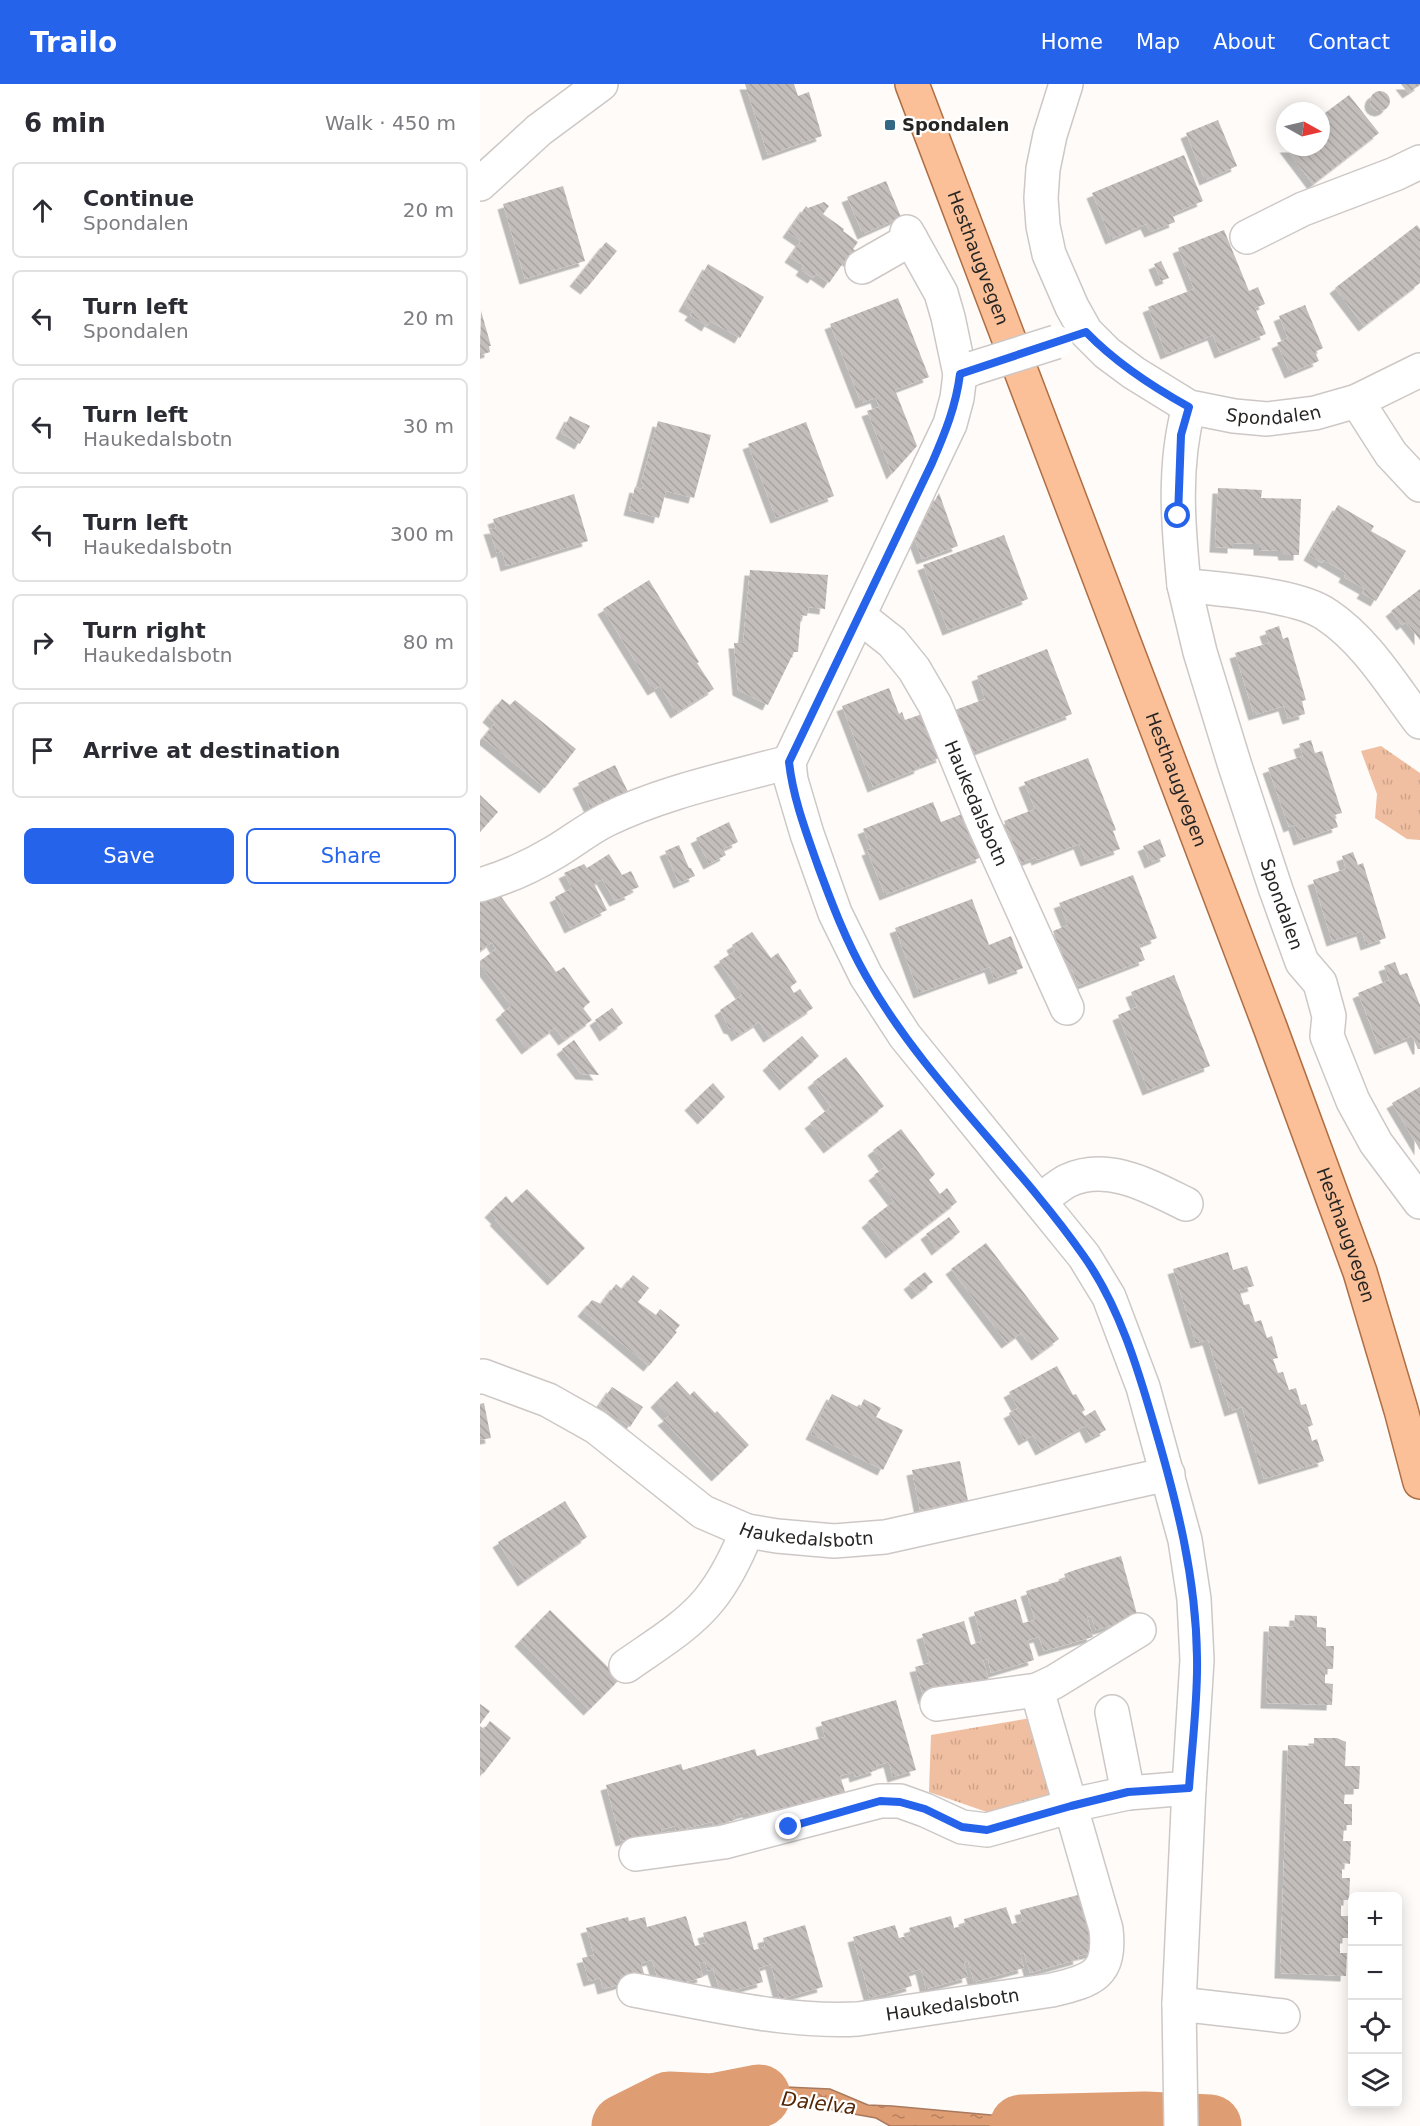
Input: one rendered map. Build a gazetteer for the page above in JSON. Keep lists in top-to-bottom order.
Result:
{
  "streets": {
    "main road": ["Hesthaugvegen"],
    "street": ["Spondalen", "Haukedalsbotn"]
  },
  "water": ["Dalelva"],
  "places": {
    "transit": ["Spondalen"]
  },
  "north": "right",
  "page": {
    "header": "Trailo",
    "nav": [
      "Home",
      "Map",
      "About",
      "Contact"
    ],
    "heading": ["6 min", "Walk · 450 m"],
    "list": [
      ["Continue", "Spondalen", "20 m"],
      ["Turn left", "Spondalen", "20 m"],
      ["Turn left", "Haukedalsbotn", "30 m"],
      ["Turn left", "Haukedalsbotn", "300 m"],
      ["Turn right", "Haukedalsbotn", "80 m"],
      "Arrive at destination"
    ],
    "buttons": ["Save", "Share"],
    "map_buttons": ["+", "−"]
  }
}
